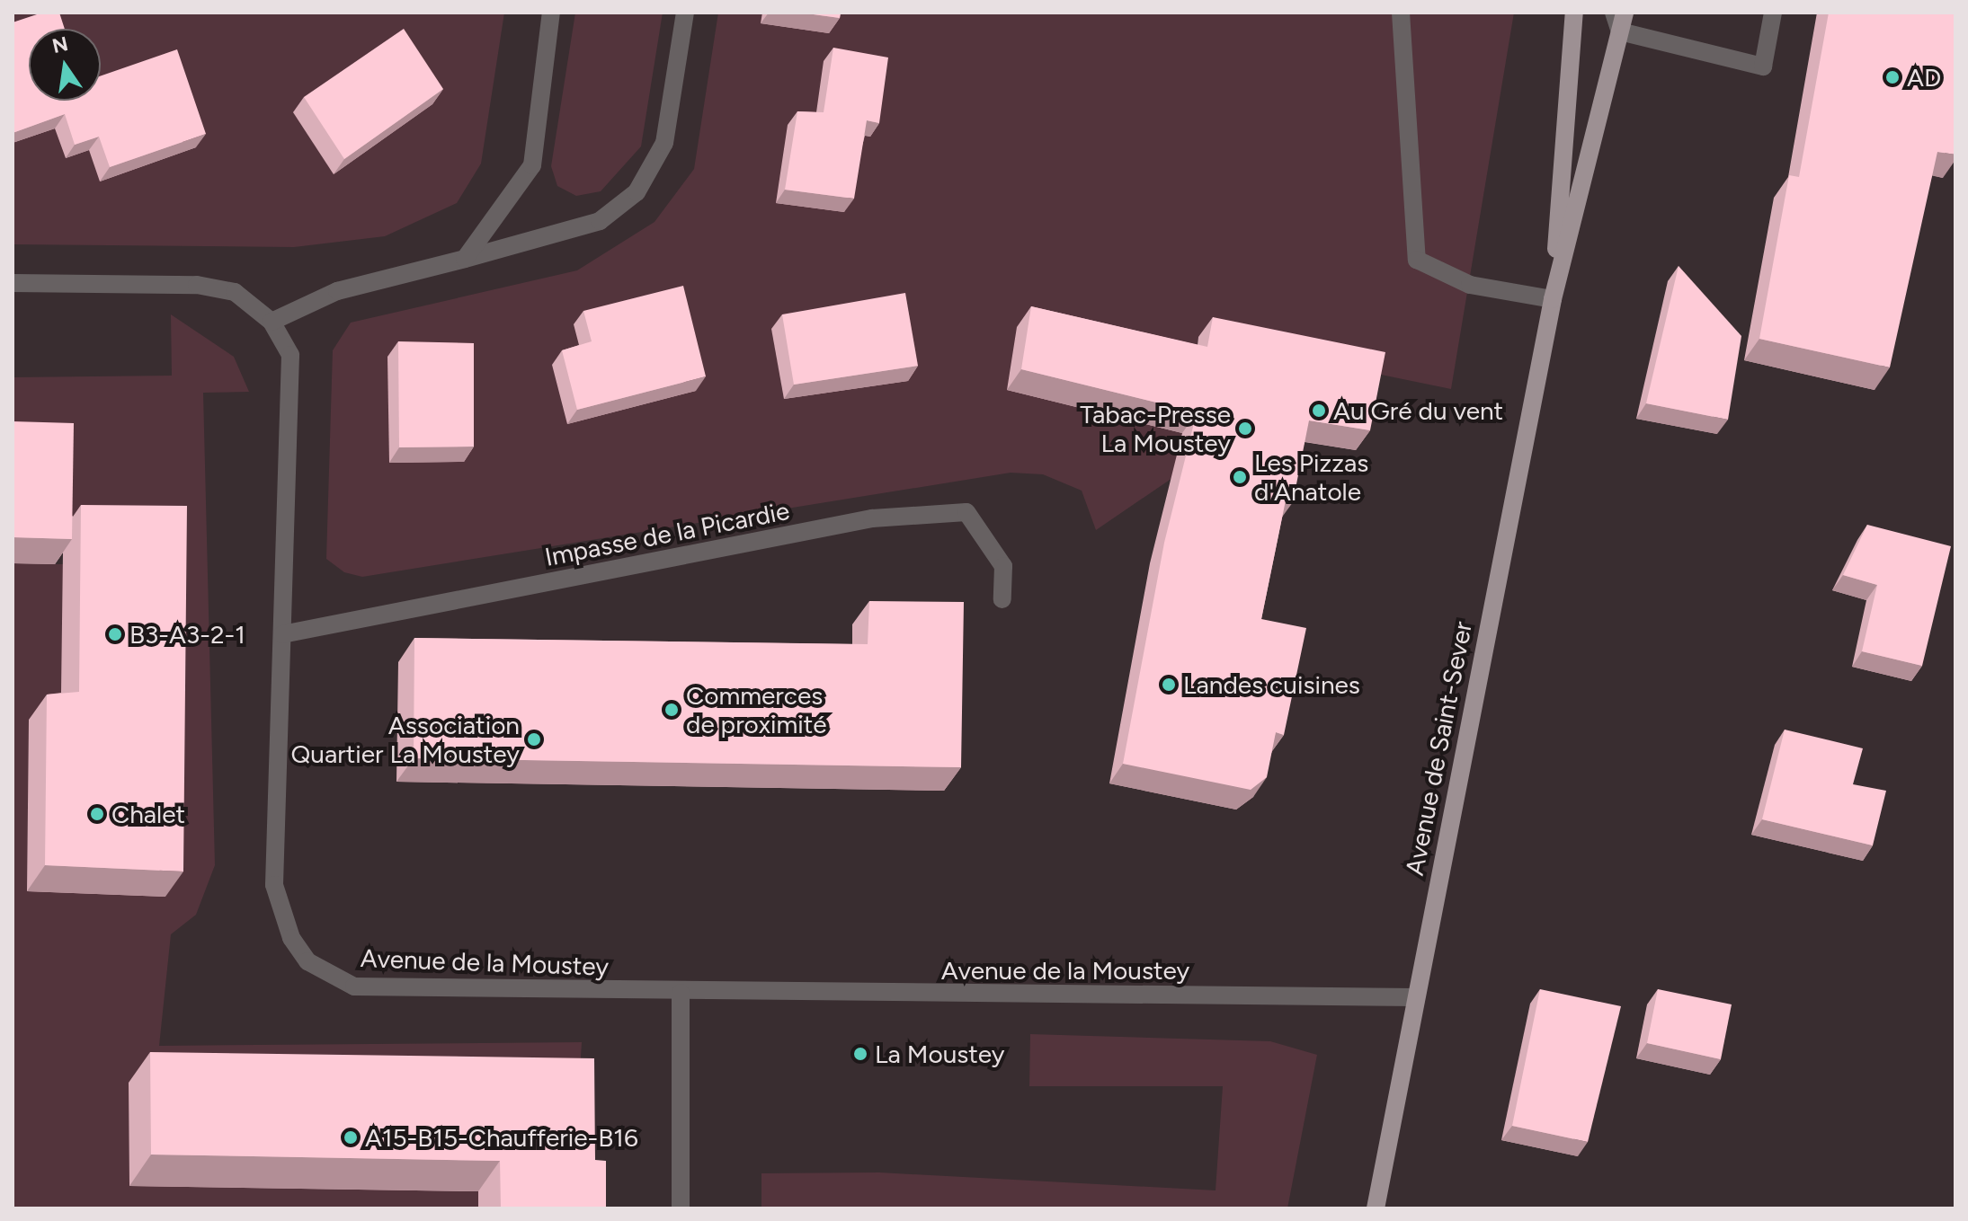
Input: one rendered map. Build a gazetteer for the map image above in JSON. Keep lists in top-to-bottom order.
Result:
{
  "streets": {
    "main road": ["Avenue de Saint-Sever"],
    "street": ["Impasse de la Picardie", "Avenue de la Moustey"]
  },
  "crossings": [
    ["Impasse de la Picardie", "Avenue de la Moustey"],
    ["Avenue de Saint-Sever", "Avenue de la Moustey"]
  ],
  "places": [
    "AD",
    "Au Gré du vent",
    "Tabac-Presse La Moustey",
    "Les Pizzas d'Anatole",
    "B3-A3-2-1",
    "Landes cuisines",
    "Commerces de proximité",
    "Association Quartier La Moustey",
    "Chalet",
    "La Moustey",
    "A15-B15-Chaufferie-B16"
  ],
  "north": "top"
}
